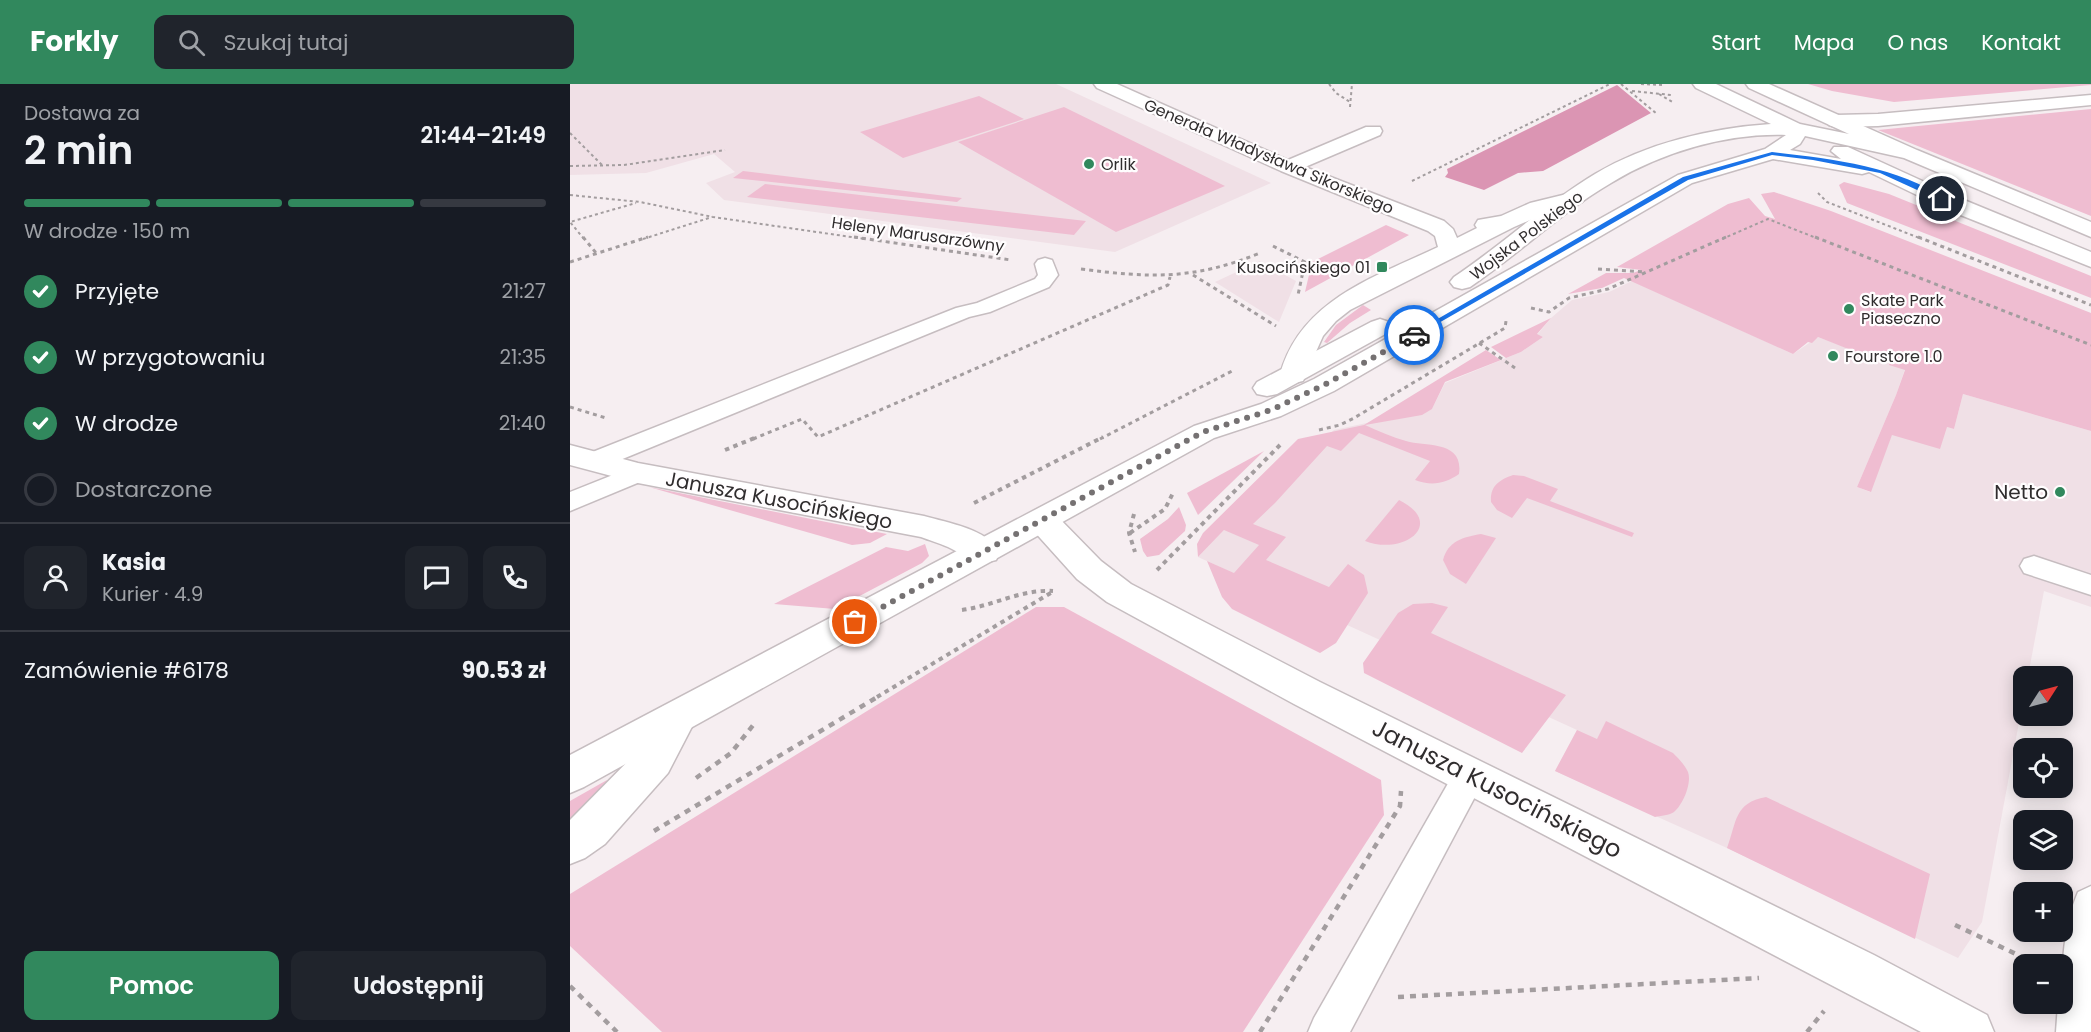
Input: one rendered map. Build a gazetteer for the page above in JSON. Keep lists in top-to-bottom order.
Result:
{
  "streets": {
    "street": ["Generała Władysława Sikorskiego", "Wojska Polskiego", "Janusza Kusocińskiego"],
    "path": ["Heleny Marusarzówny"]
  },
  "crossings": [
    ["Wojska Polskiego", "Janusza Kusocińskiego"]
  ],
  "places": {
    "other": [
      "Orlik",
      "Skate Park Piaseczno",
      "Fourstore 1.0",
      "Netto"
    ],
    "transit": ["Kusocińskiego 01"]
  },
  "north": "top right",
  "page": {
    "header": "Forkly",
    "search": "Szukaj tutaj",
    "nav": [
      "Start",
      "Mapa",
      "O nas",
      "Kontakt"
    ],
    "heading": ["2 min", "Dostawa za", "21:44–21:49"],
    "panel": [
      "Kasia",
      "Kurier · 4.9",
      "Zamówienie #6178",
      "90.53 zł"
    ],
    "bar": "W drodze · 150 m",
    "list": [
      ["Przyjęte", "21:27"],
      ["W przygotowaniu", "21:35"],
      ["W drodze", "21:40"],
      "Dostarczone"
    ],
    "map_buttons": ["+", "−"],
    "buttons": ["Pomoc", "Udostępnij"]
  }
}
